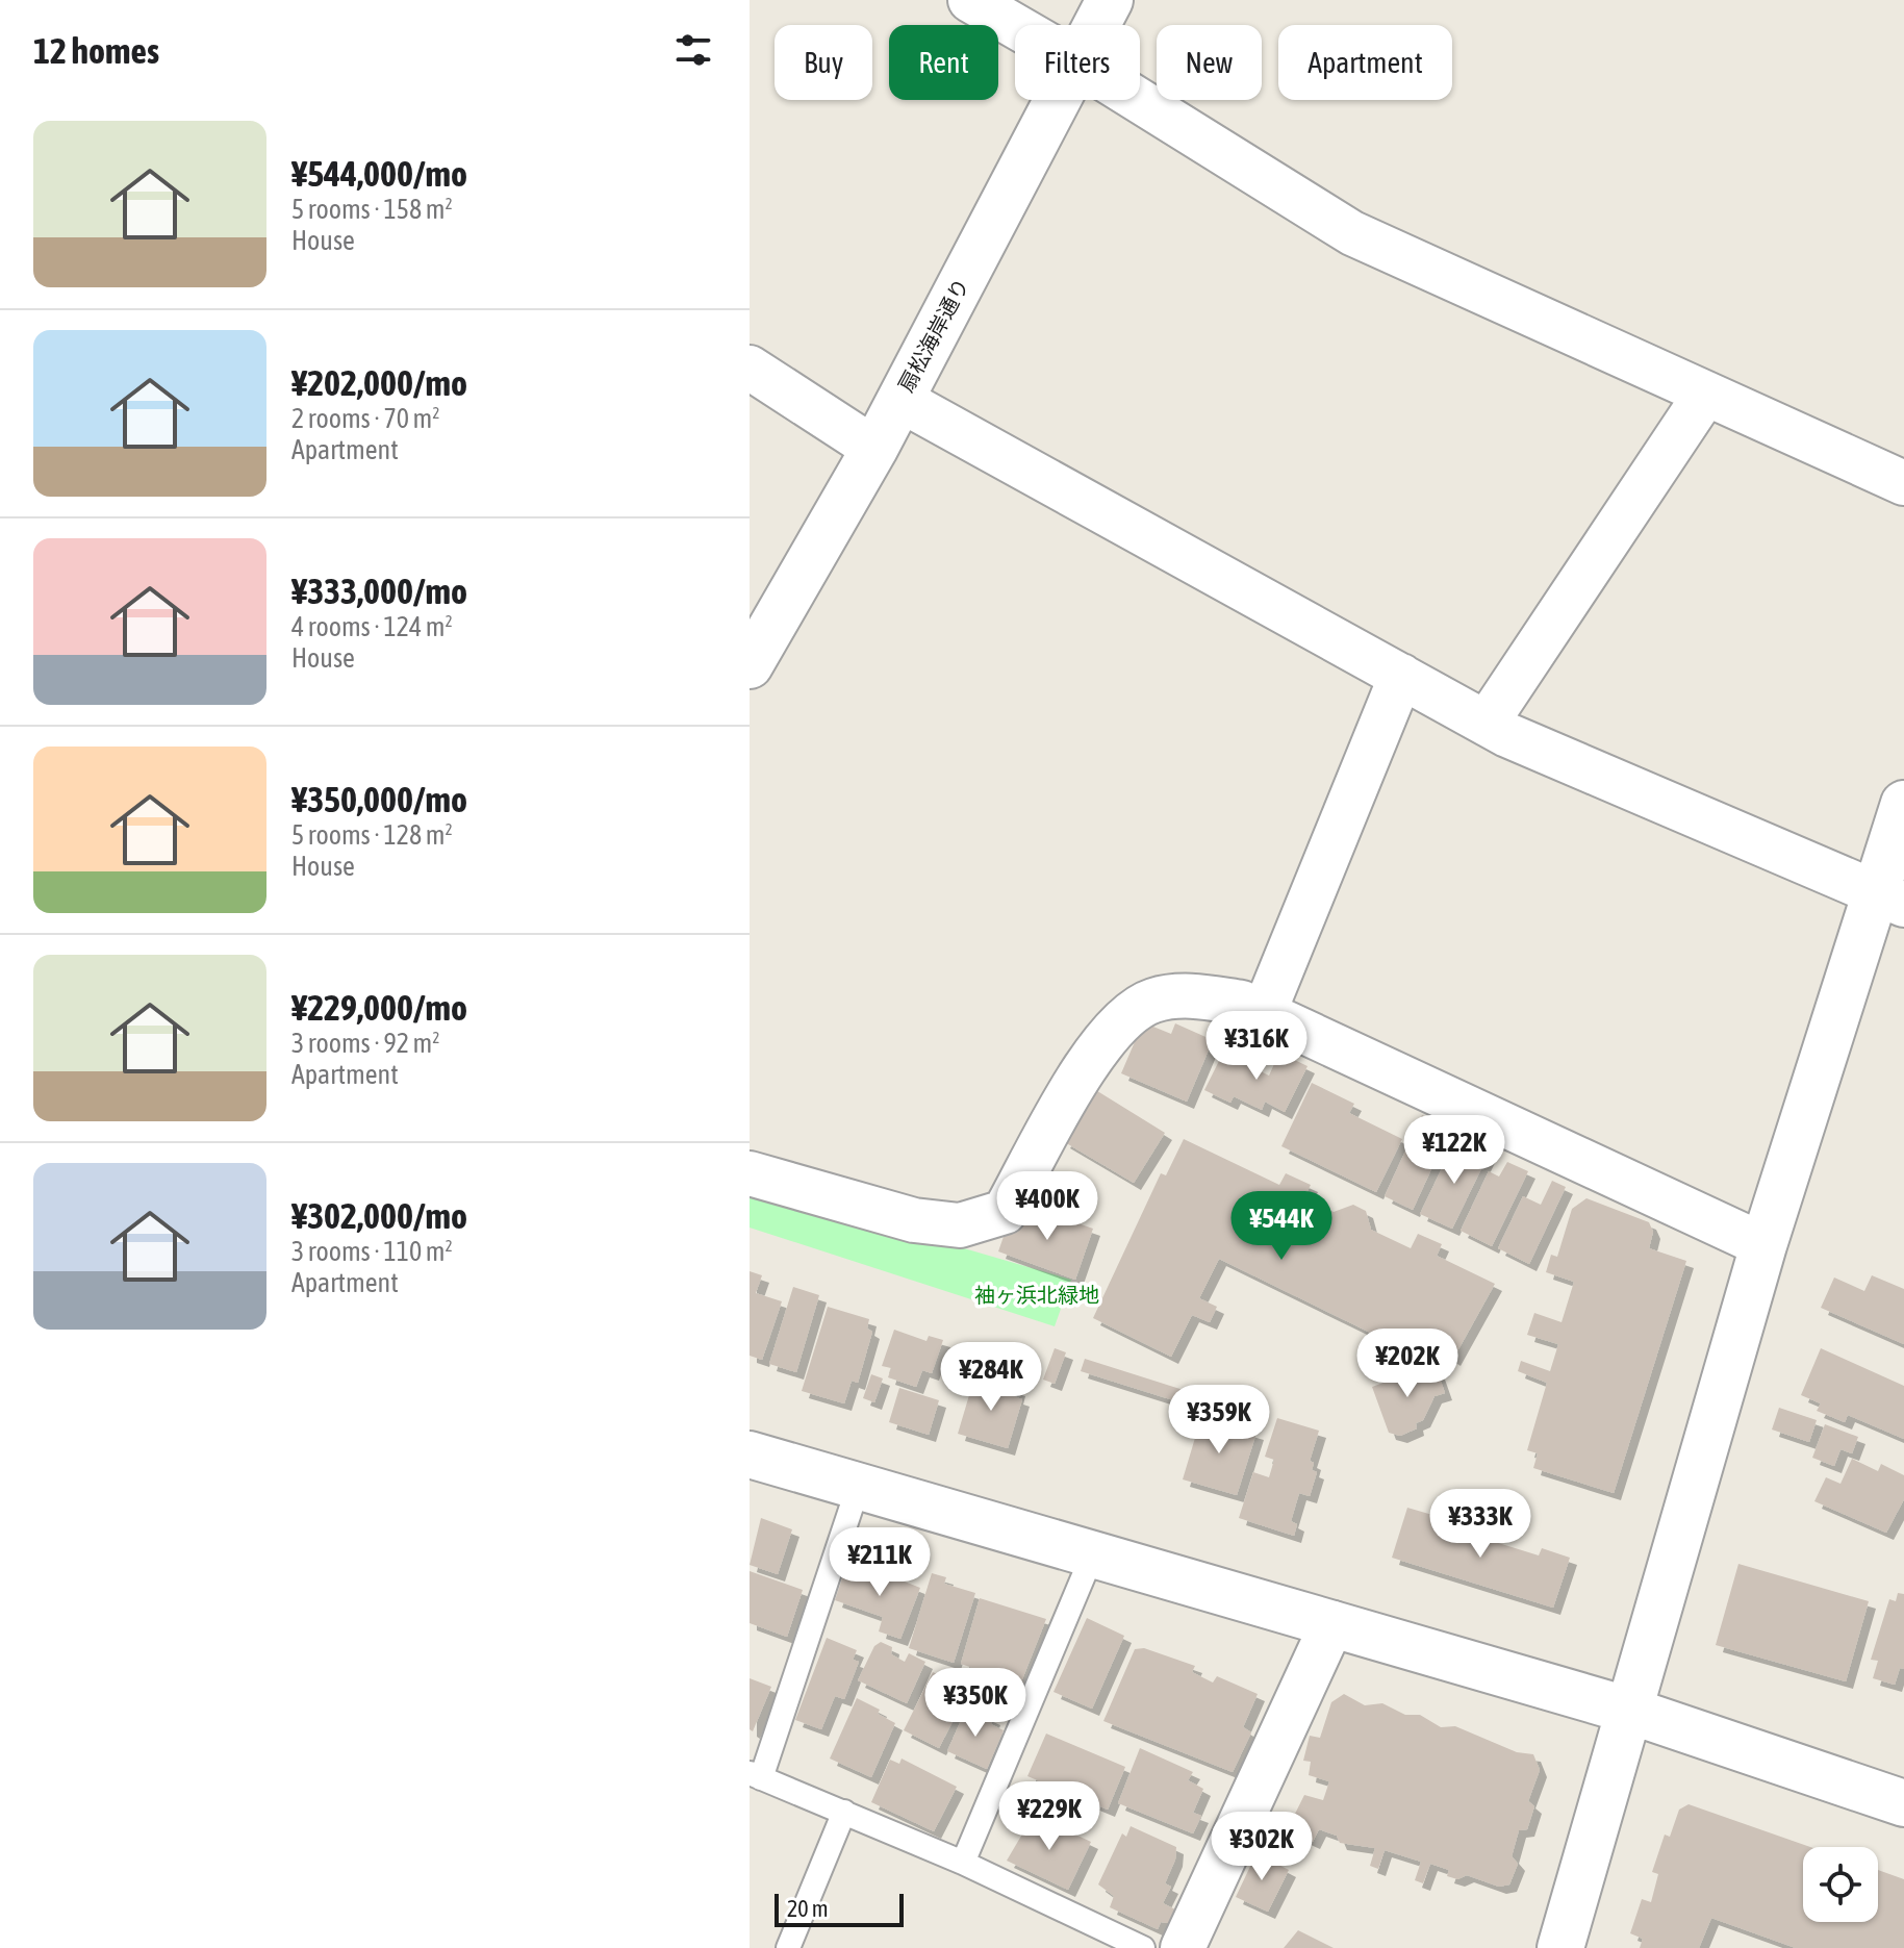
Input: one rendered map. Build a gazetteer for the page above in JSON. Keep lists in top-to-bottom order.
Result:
{
  "streets": {
    "street": ["扇松海岸通り"]
  },
  "parks": ["袖ヶ浜北緑地"],
  "scale_bar": "20 m",
  "page": {
    "heading": "12 homes",
    "chip": [
      "Buy",
      "Rent",
      "Filters",
      "New",
      "Apartment"
    ],
    "list": [
      {
        "name": "¥544,000/mo",
        "note": "5 rooms · 158 m² · House"
      },
      {
        "name": "¥202,000/mo",
        "note": "2 rooms · 70 m² · Apartment"
      },
      {
        "name": "¥333,000/mo",
        "note": "4 rooms · 124 m² · House"
      },
      {
        "name": "¥350,000/mo",
        "note": "5 rooms · 128 m² · House"
      },
      {
        "name": "¥229,000/mo",
        "note": "3 rooms · 92 m² · Apartment"
      },
      {
        "name": "¥302,000/mo",
        "note": "3 rooms · 110 m² · Apartment"
      }
    ],
    "price": [
      "¥316K",
      "¥122K",
      "¥400K",
      "¥544K",
      "¥202K",
      "¥284K",
      "¥359K",
      "¥333K",
      "¥211K",
      "¥350K",
      "¥229K",
      "¥302K"
    ],
    "scale": "20 m"
  }
}
